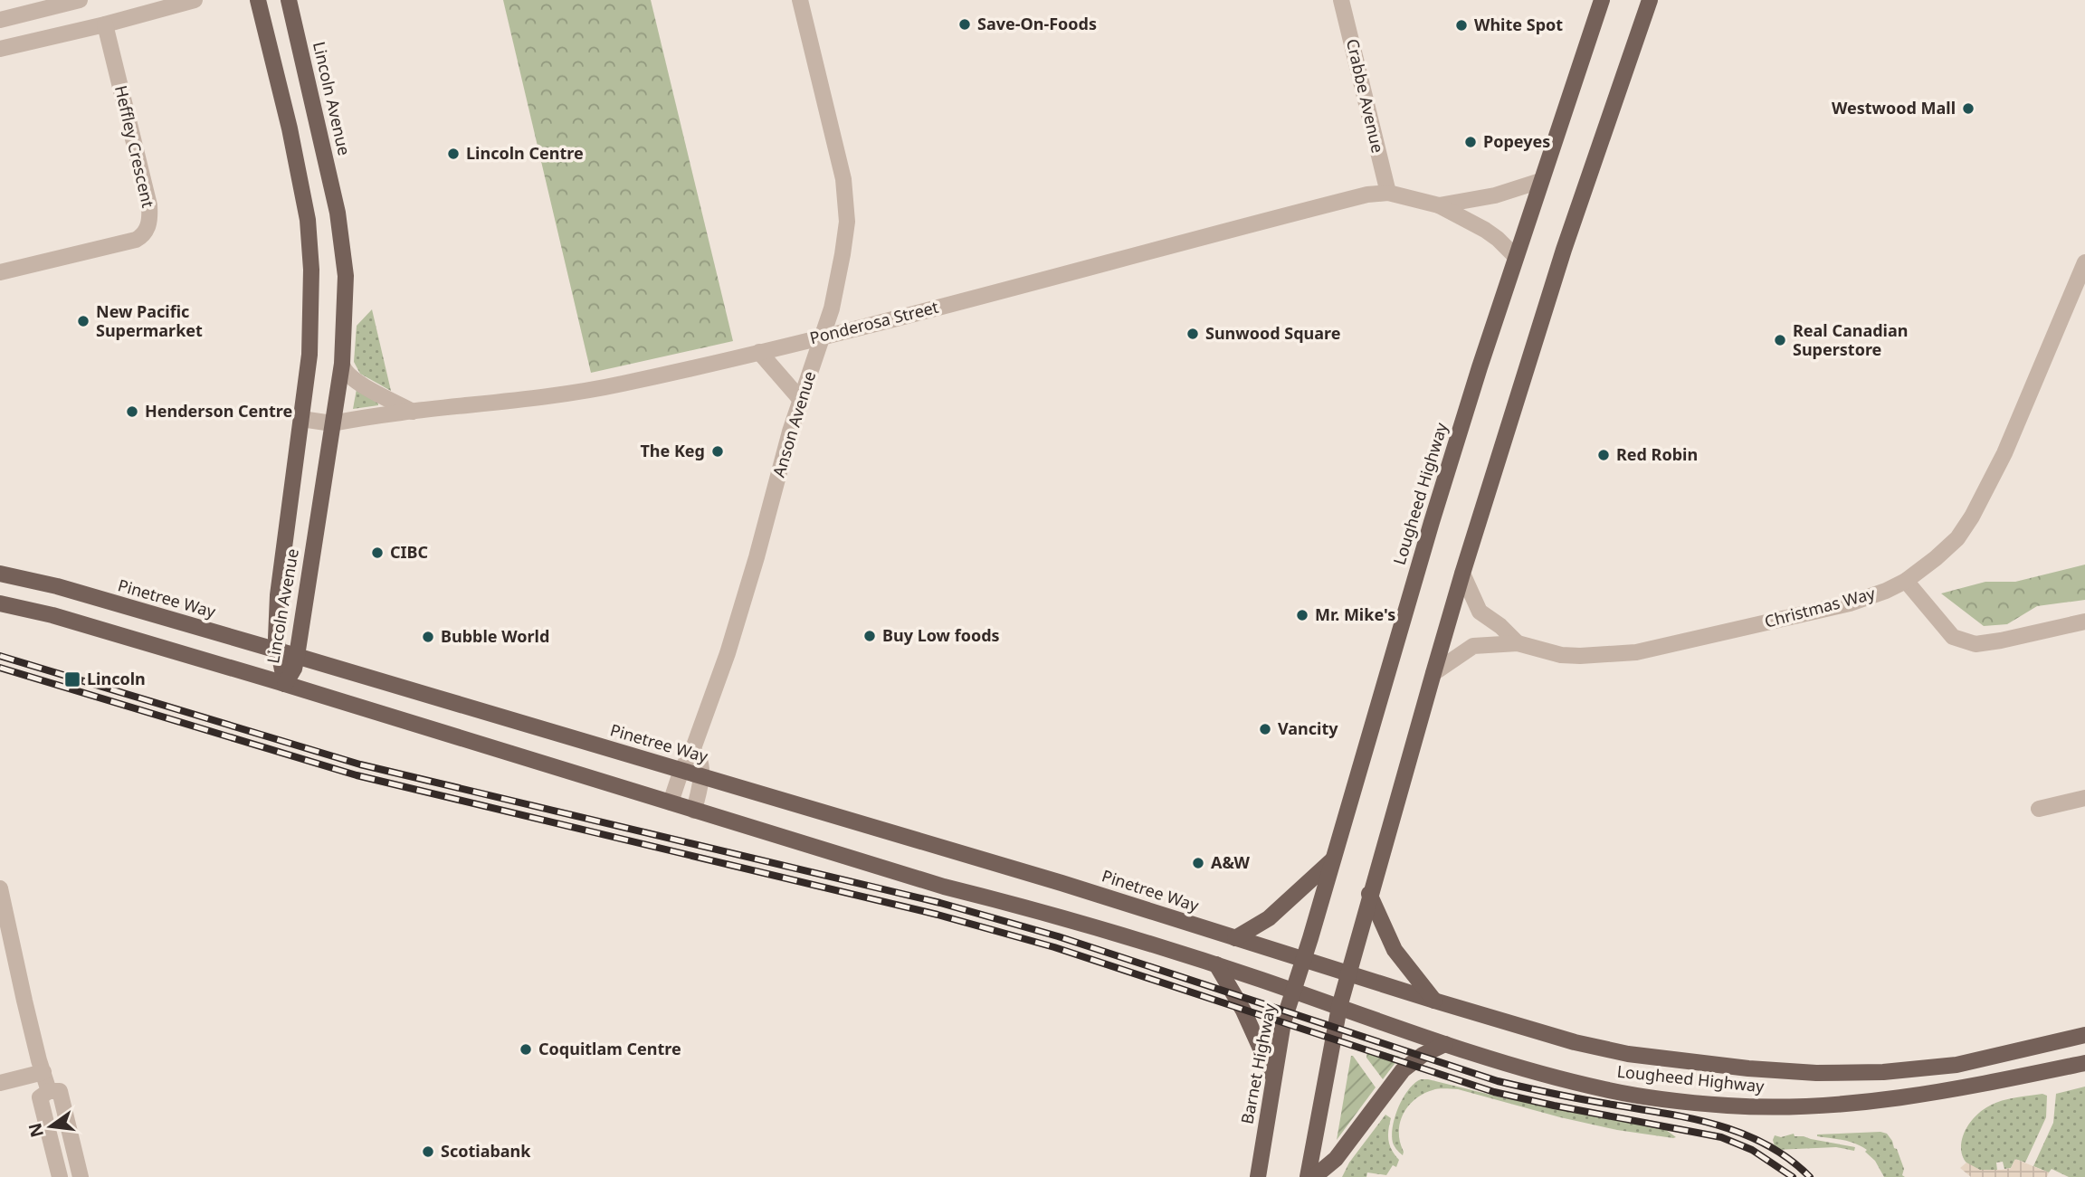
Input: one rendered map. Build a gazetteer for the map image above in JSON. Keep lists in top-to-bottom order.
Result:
{
  "streets": {
    "main road": [
      "Lincoln Avenue",
      "Lougheed Highway",
      "Pinetree Way",
      "Barnet Highway"
    ],
    "street": [
      "Crabbe Avenue",
      "Heffley Crescent",
      "Ponderosa Street",
      "Anson Avenue",
      "Christmas Way"
    ]
  },
  "crossings": [
    ["Crabbe Avenue", "Ponderosa Street"],
    ["Lincoln Avenue", "Ponderosa Street"],
    ["Lincoln Avenue", "Pinetree Way"],
    ["Ponderosa Street", "Anson Avenue"],
    ["Ponderosa Street", "Lougheed Highway"],
    ["Anson Avenue", "Pinetree Way"],
    ["Lougheed Highway", "Pinetree Way"],
    ["Lougheed Highway", "Barnet Highway"],
    ["Pinetree Way", "Barnet Highway"]
  ],
  "places": {
    "other": [
      "Save-On-Foods",
      "White Spot",
      "Westwood Mall",
      "Popeyes",
      "Lincoln Centre",
      "New Pacific Supermarket",
      "Sunwood Square",
      "Real Canadian Superstore",
      "Henderson Centre",
      "The Keg",
      "Red Robin",
      "CIBC",
      "Mr. Mike's",
      "Buy Low foods",
      "Bubble World",
      "Vancity",
      "A&W",
      "Coquitlam Centre",
      "Scotiabank"
    ],
    "transit": ["Lincoln"]
  },
  "north": "left"
}
